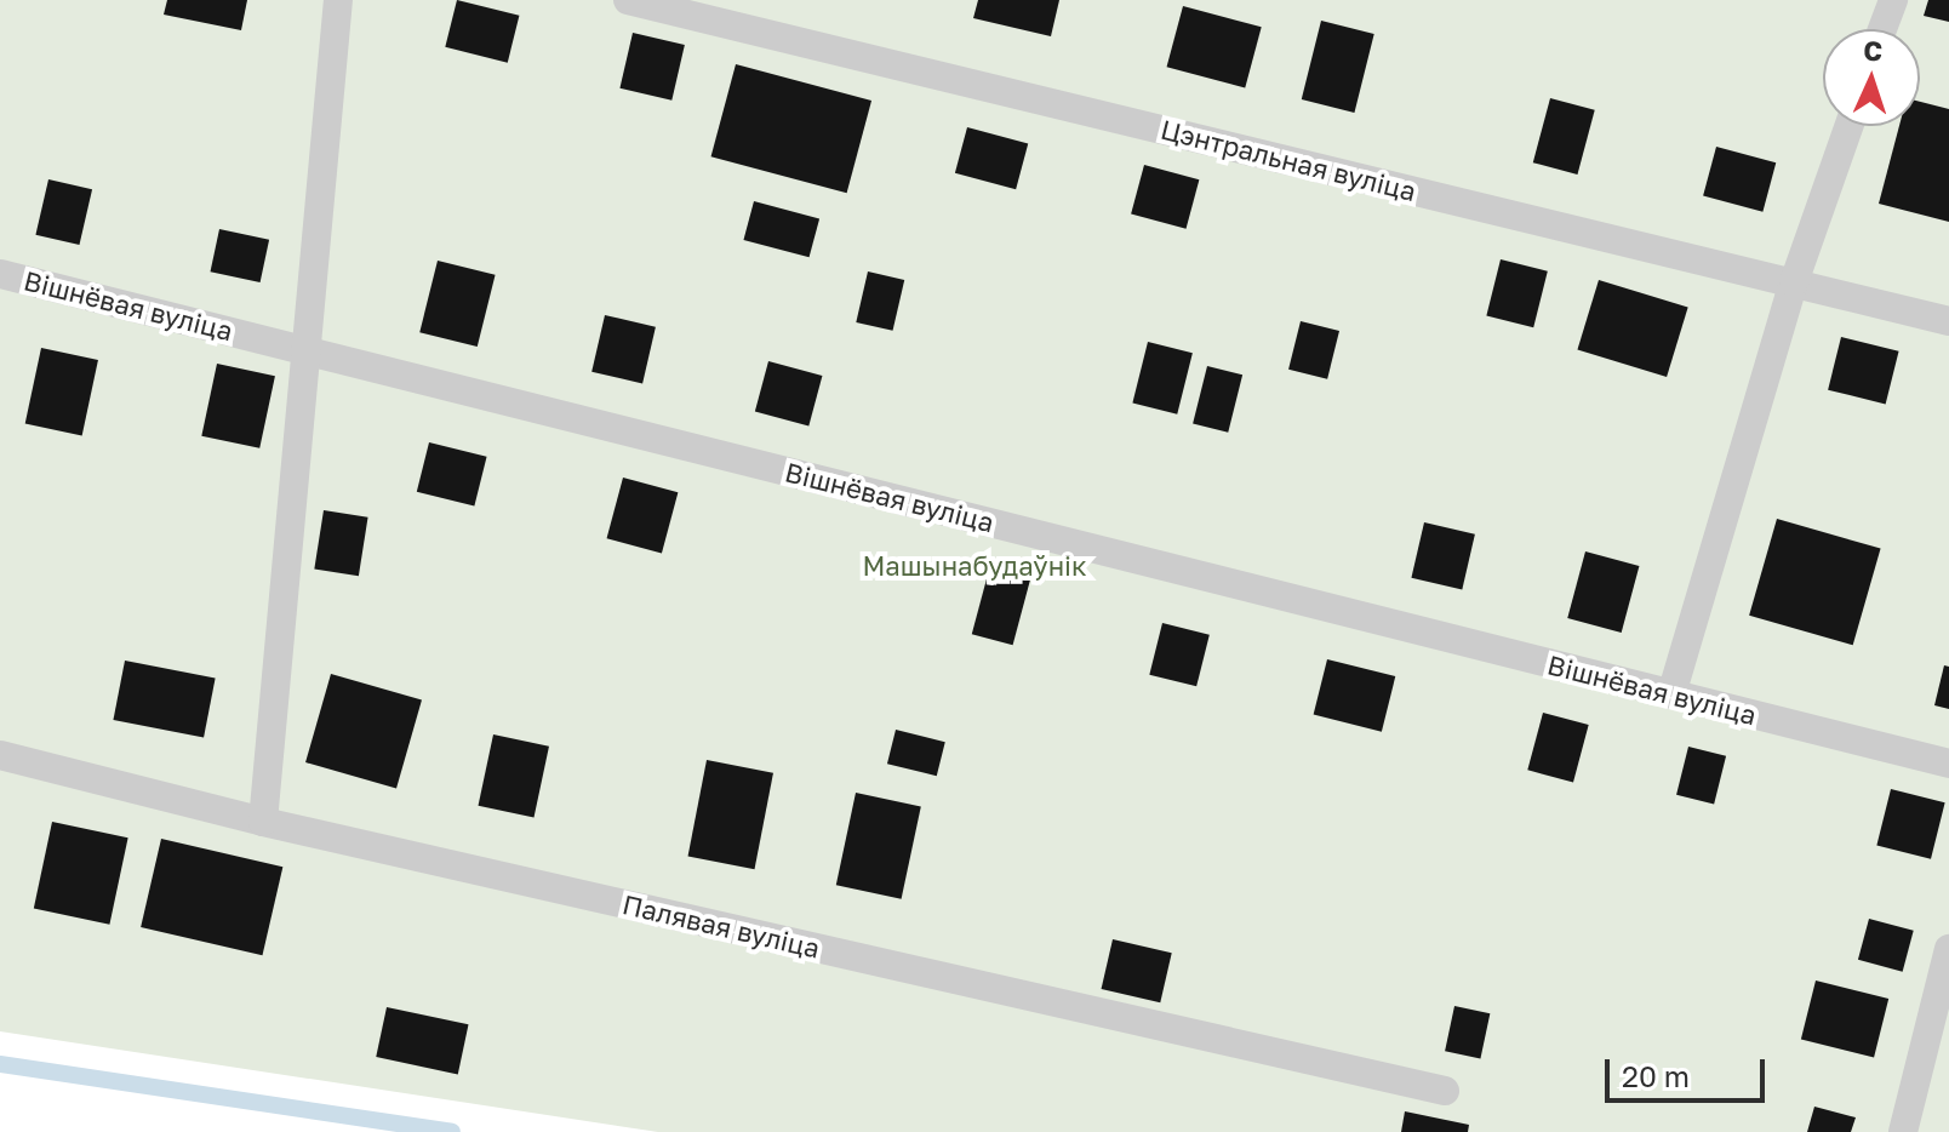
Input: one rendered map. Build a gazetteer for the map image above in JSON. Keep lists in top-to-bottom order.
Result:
{
  "streets": {
    "lane": ["Цэнтральная вуліца", "Вішнёвая вуліца", "Палявая вуліца"]
  },
  "parks": ["Машынабудаўнік"],
  "scale_bar": "20 m",
  "north": "top"
}
